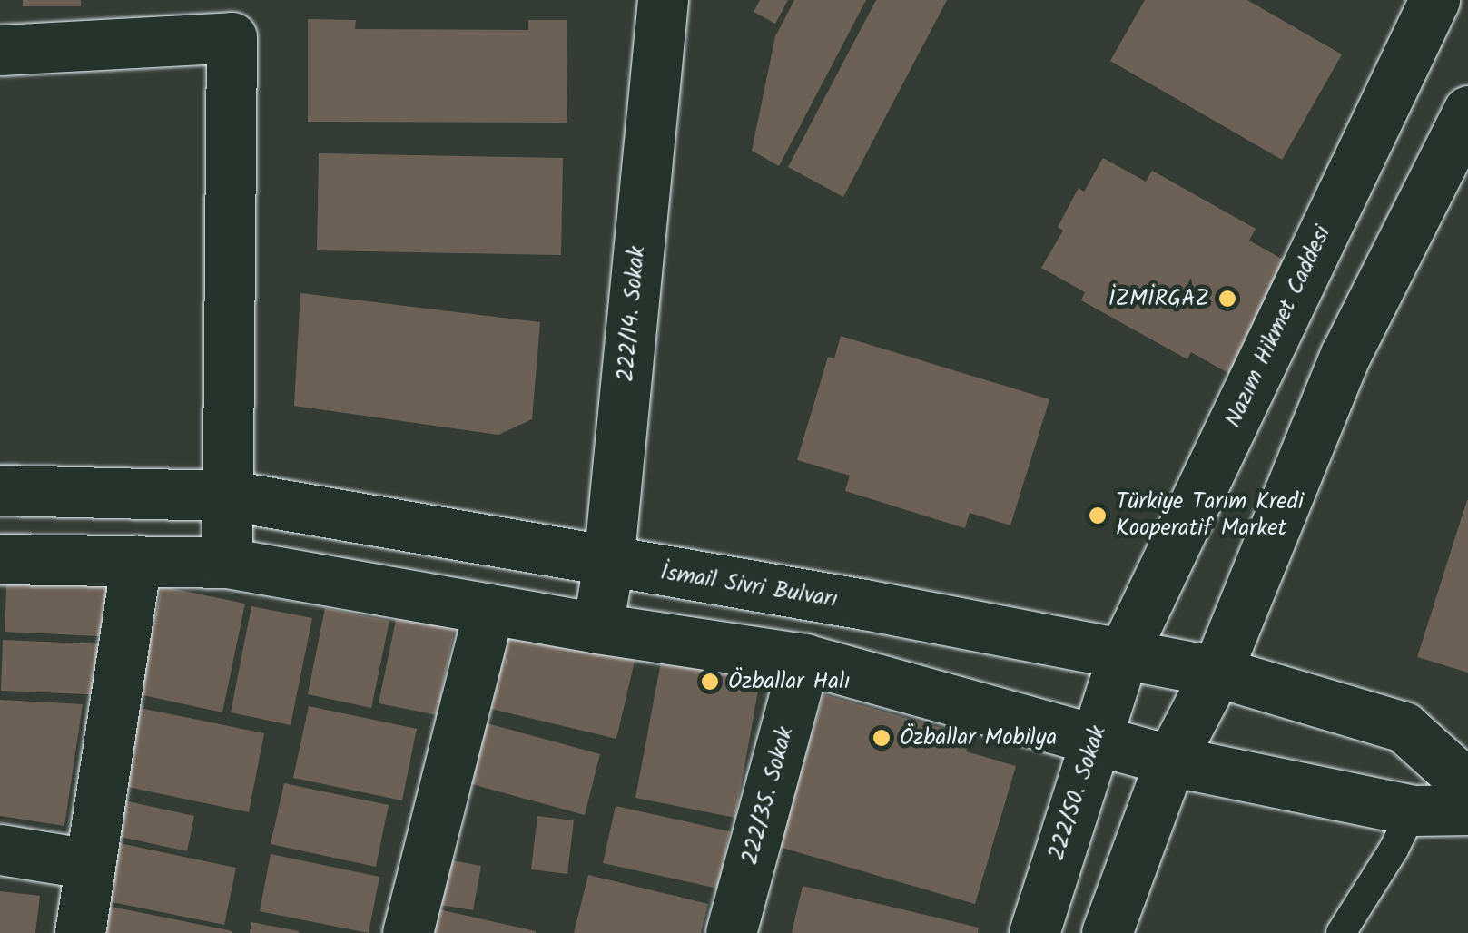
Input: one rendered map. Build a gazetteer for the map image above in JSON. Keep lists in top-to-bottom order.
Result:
{
  "streets": {
    "main road": [
      "222/14. Sokak",
      "Nazım Hikmet Caddesi",
      "İsmail Sivri Bulvarı",
      "222/50. Sokak",
      "222/35. Sokak"
    ]
  },
  "crossings": [
    ["222/14. Sokak", "İsmail Sivri Bulvarı"],
    ["Nazım Hikmet Caddesi", "İsmail Sivri Bulvarı"],
    ["Nazım Hikmet Caddesi", "222/50. Sokak"],
    ["İsmail Sivri Bulvarı", "222/50. Sokak"]
  ],
  "places": [
    "İZMİRGAZ",
    "Türkiye Tarım Kredi Kooperatif Market",
    "Özballar Halı",
    "Özballar Mobilya"
  ]
}
